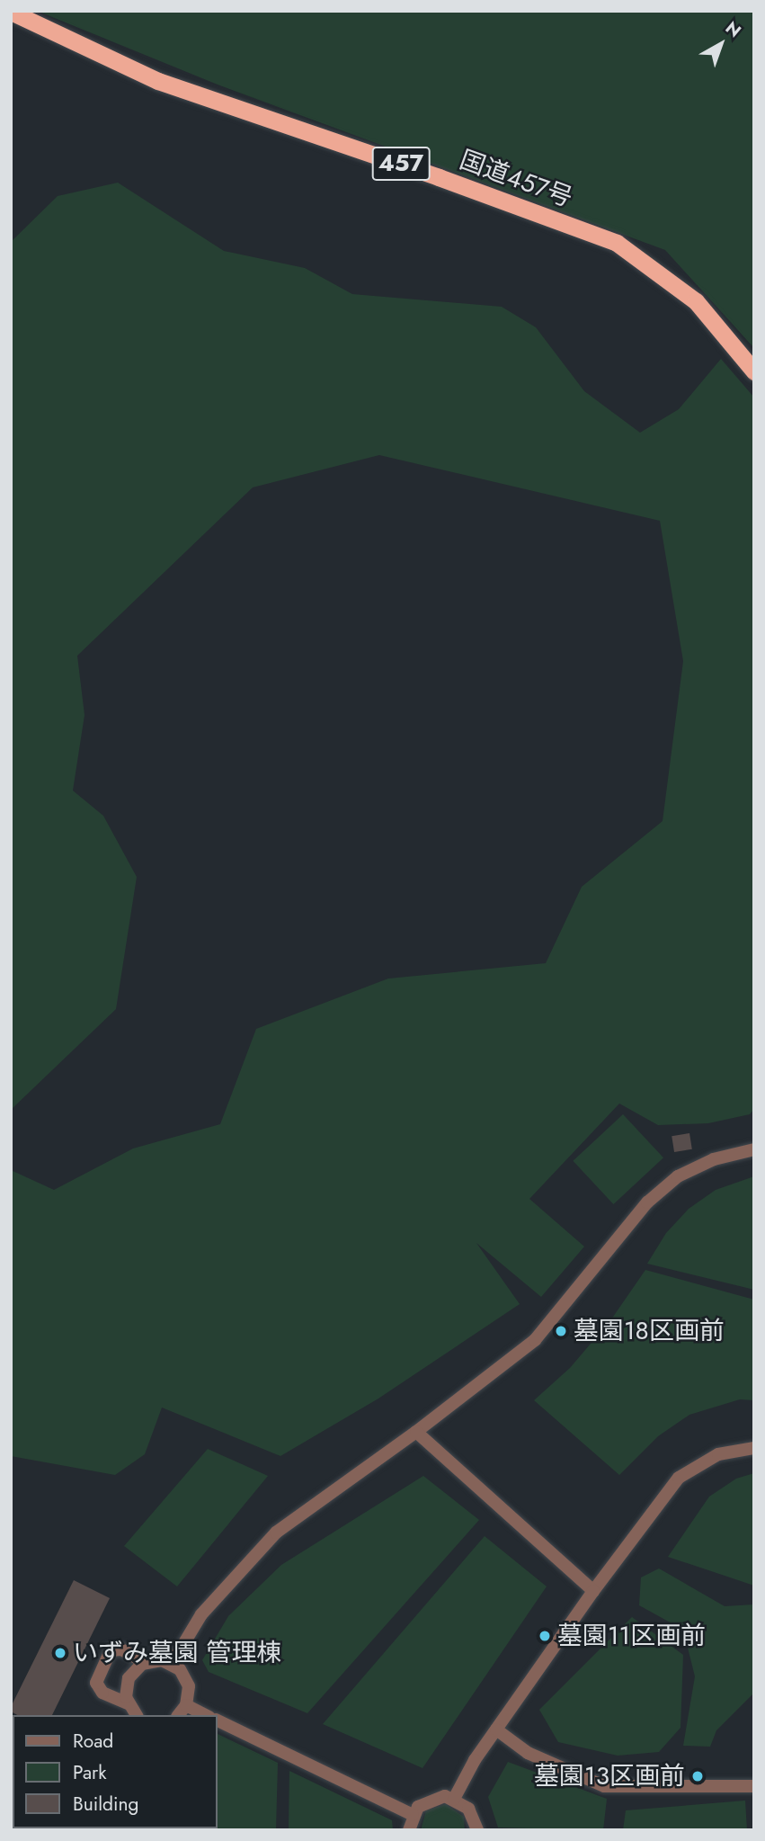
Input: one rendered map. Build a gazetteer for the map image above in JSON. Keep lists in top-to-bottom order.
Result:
{
  "streets": {
    "highway": ["457", "国道457号"]
  },
  "places": [
    "墓園18区画前",
    "墓園11区画前",
    "いずみ墓園 管理棟",
    "墓園13区画前"
  ],
  "legend": ["Road", "Park", "Building"],
  "north": "top right"
}
